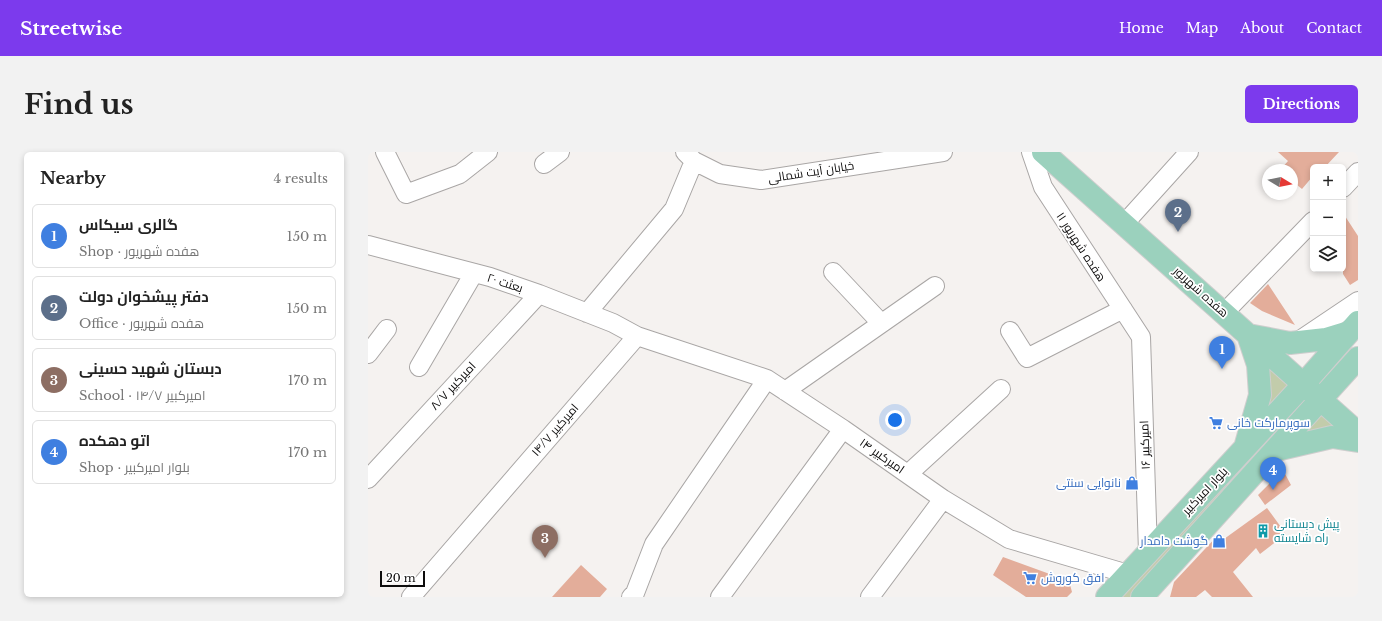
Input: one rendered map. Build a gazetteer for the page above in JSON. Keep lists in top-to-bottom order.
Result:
{
  "streets": {
    "main road": ["هفده شهریور", "بلوار امیرکبیر"],
    "street": [
      "خیابان آیت شمالی",
      "هفده شهریور ۱۱",
      "بعثت ۲۰",
      "امیرکبیر ۸/۷",
      "امیرکبیر ۱۴/۷",
      "امیرکبیر ۱۶",
      "امیرکبیر ۱۴"
    ]
  },
  "crossings": [
    ["هفده شهریور ۱۱", "امیرکبیر ۱۶"],
    ["بعثت ۲۰", "امیرکبیر ۸/۷"],
    ["بعثت ۲۰", "امیرکبیر ۱۴/۷"],
    ["بعثت ۲۰", "امیرکبیر ۱۴"],
    ["هفده شهریور", "بلوار امیرکبیر"],
    ["امیرکبیر ۱۴/۷", "امیرکبیر ۱۴"],
    ["امیرکبیر ۱۶", "بلوار امیرکبیر"],
    ["امیرکبیر ۱۴", "بلوار امیرکبیر"]
  ],
  "places": {
    "supermarket": ["سوپرمارکت خانی", "افق کوروش"],
    "shop": ["نانوایی سنتی", "گوشت دامدار"],
    "building": ["پیش دبستانی راه شایسته"]
  },
  "scale_bar": "20 m",
  "north": "right",
  "page": {
    "header": "Streetwise",
    "nav": [
      "Home",
      "Map",
      "About",
      "Contact"
    ],
    "buttons": "Directions",
    "title": "Find us",
    "heading": ["Nearby", "4 results"],
    "map_buttons": ["+", "−"],
    "pins": [
      "2",
      "1",
      "4",
      "3"
    ],
    "list": [
      {
        "mark": "1",
        "name": "گالری سیکاس",
        "note": "Shop · هفده شهریور",
        "value": "150 m"
      },
      {
        "mark": "2",
        "name": "دفتر پیشخوان دولت",
        "note": "Office · هفده شهریور",
        "value": "150 m"
      },
      {
        "mark": "3",
        "name": "دبستان شهید حسینی",
        "note": "School · امیرکبیر ۱۴/۷",
        "value": "170 m"
      },
      {
        "mark": "4",
        "name": "اتو دهکده",
        "note": "Shop · بلوار امیرکبیر",
        "value": "170 m"
      }
    ],
    "scale": "20 m"
  }
}
